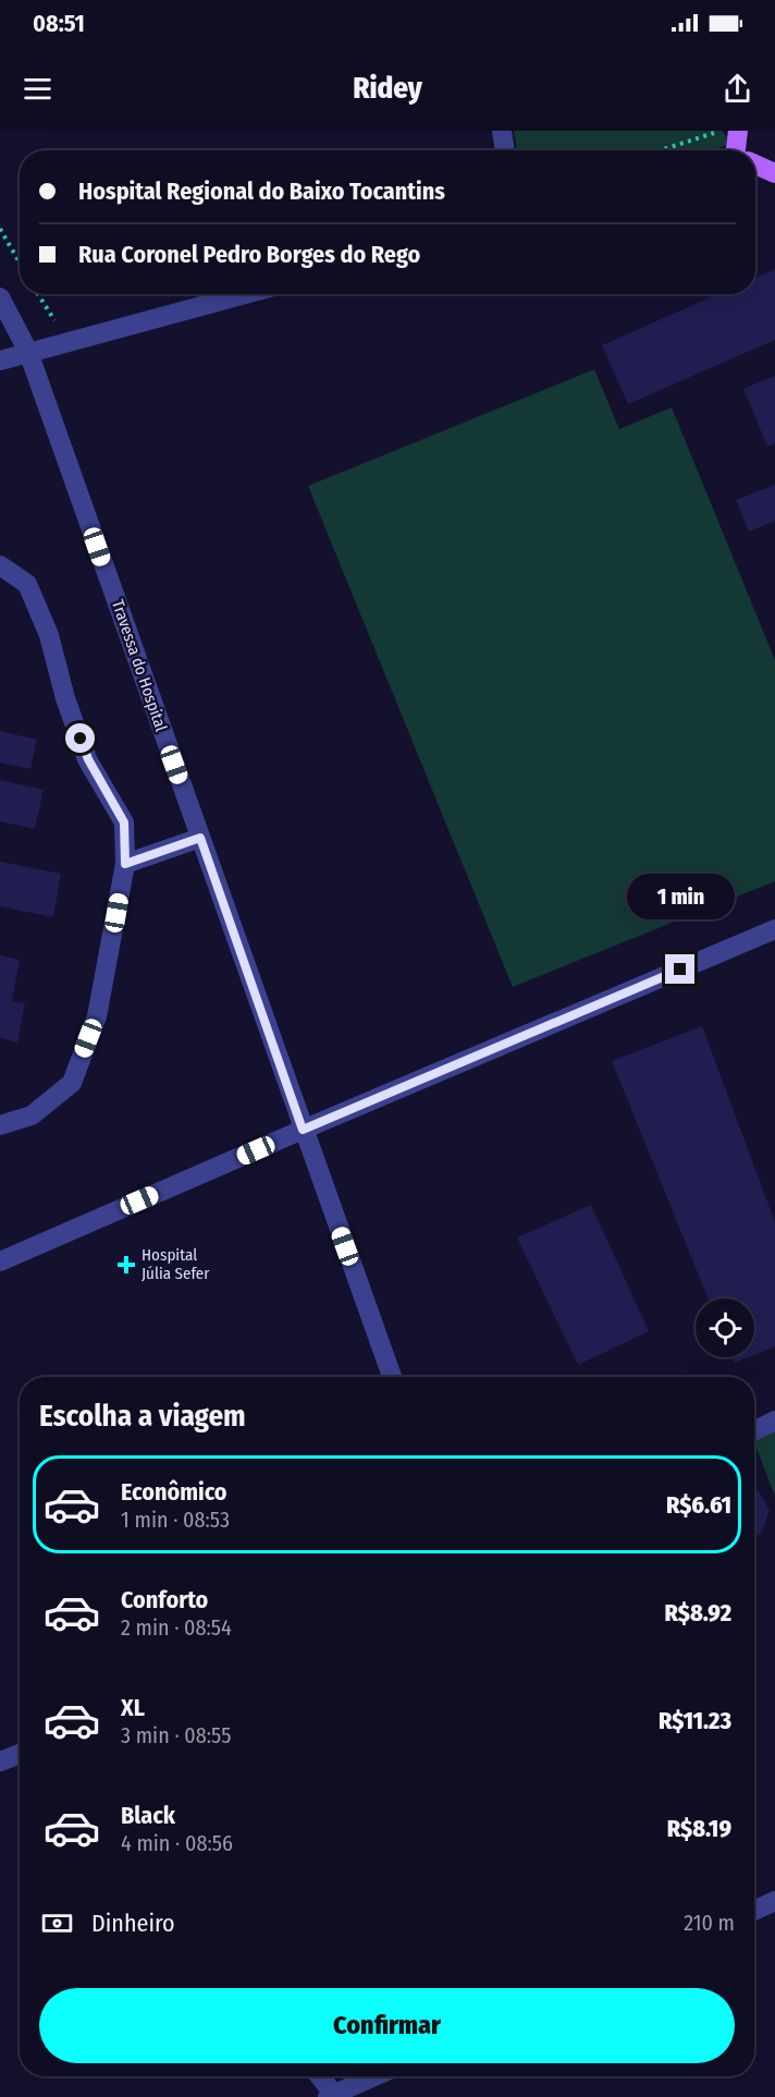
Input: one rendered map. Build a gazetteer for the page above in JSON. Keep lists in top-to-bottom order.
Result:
{
  "streets": {
    "street": ["Travessa do Hospital"]
  },
  "places": {
    "health": ["Hospital Júlia Sefer"]
  },
  "page": {
    "status": "08:51",
    "header": "Ridey",
    "banner": ["Hospital Regional do Baixo Tocantins", "Rua Coronel Pedro Borges do Rego"],
    "bubble": "1 min",
    "heading": "Escolha a viagem",
    "list": [
      {
        "name": "Econômico",
        "note": "1 min · 08:53",
        "value": "R$6.61"
      },
      {
        "name": "Conforto",
        "note": "2 min · 08:54",
        "value": "R$8.92"
      },
      {
        "name": "XL",
        "note": "3 min · 08:55",
        "value": "R$11.23"
      },
      {
        "name": "Black",
        "note": "4 min · 08:56",
        "value": "R$8.19"
      }
    ],
    "pay": ["Dinheiro", "210 m"],
    "buttons": "Confirmar"
  }
}
